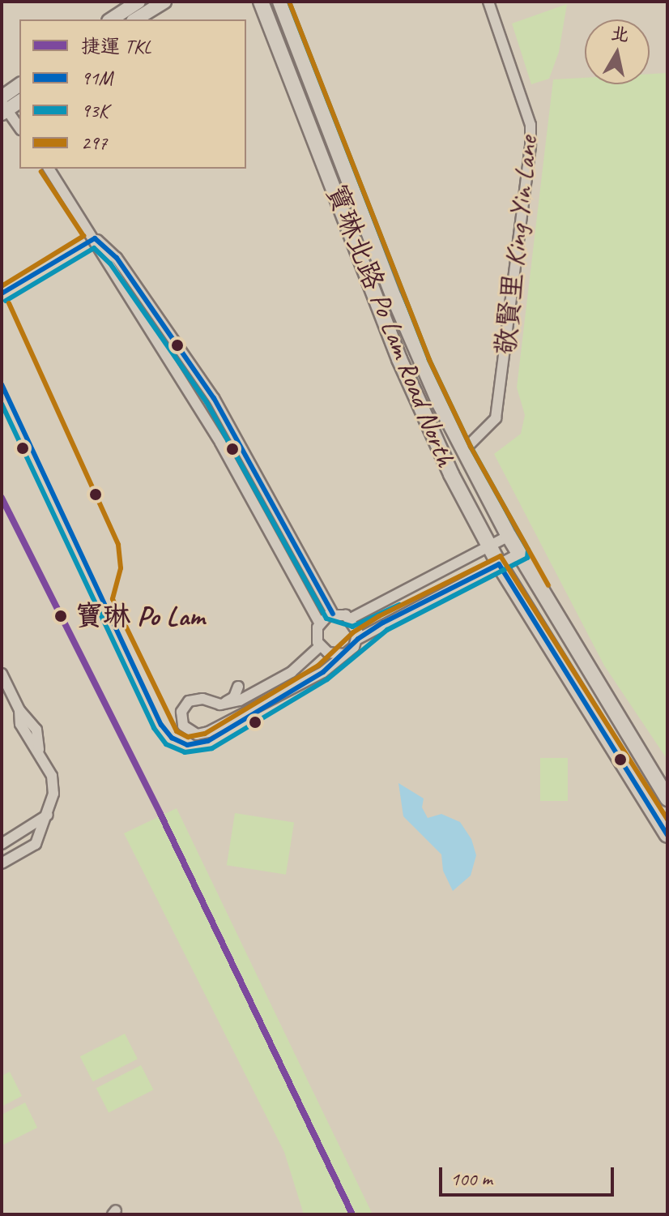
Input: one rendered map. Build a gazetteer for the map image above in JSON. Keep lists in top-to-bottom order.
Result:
{
  "streets": {
    "main road": ["寶琳北路 Po Lam Road North"],
    "street": ["敬賢里 King Yin Lane"]
  },
  "crossings": [
    ["敬賢里 King Yin Lane", "寶琳北路 Po Lam Road North"]
  ],
  "places": ["寶琳 Po Lam"],
  "lines": [
    "transit line 93K",
    "transit line 297",
    "transit line 91M",
    "metro line TKL"
  ],
  "legend": [
    "捷運 TKL",
    "91M",
    "93K",
    "297"
  ],
  "scale_bar": "100 m",
  "north": "top"
}
